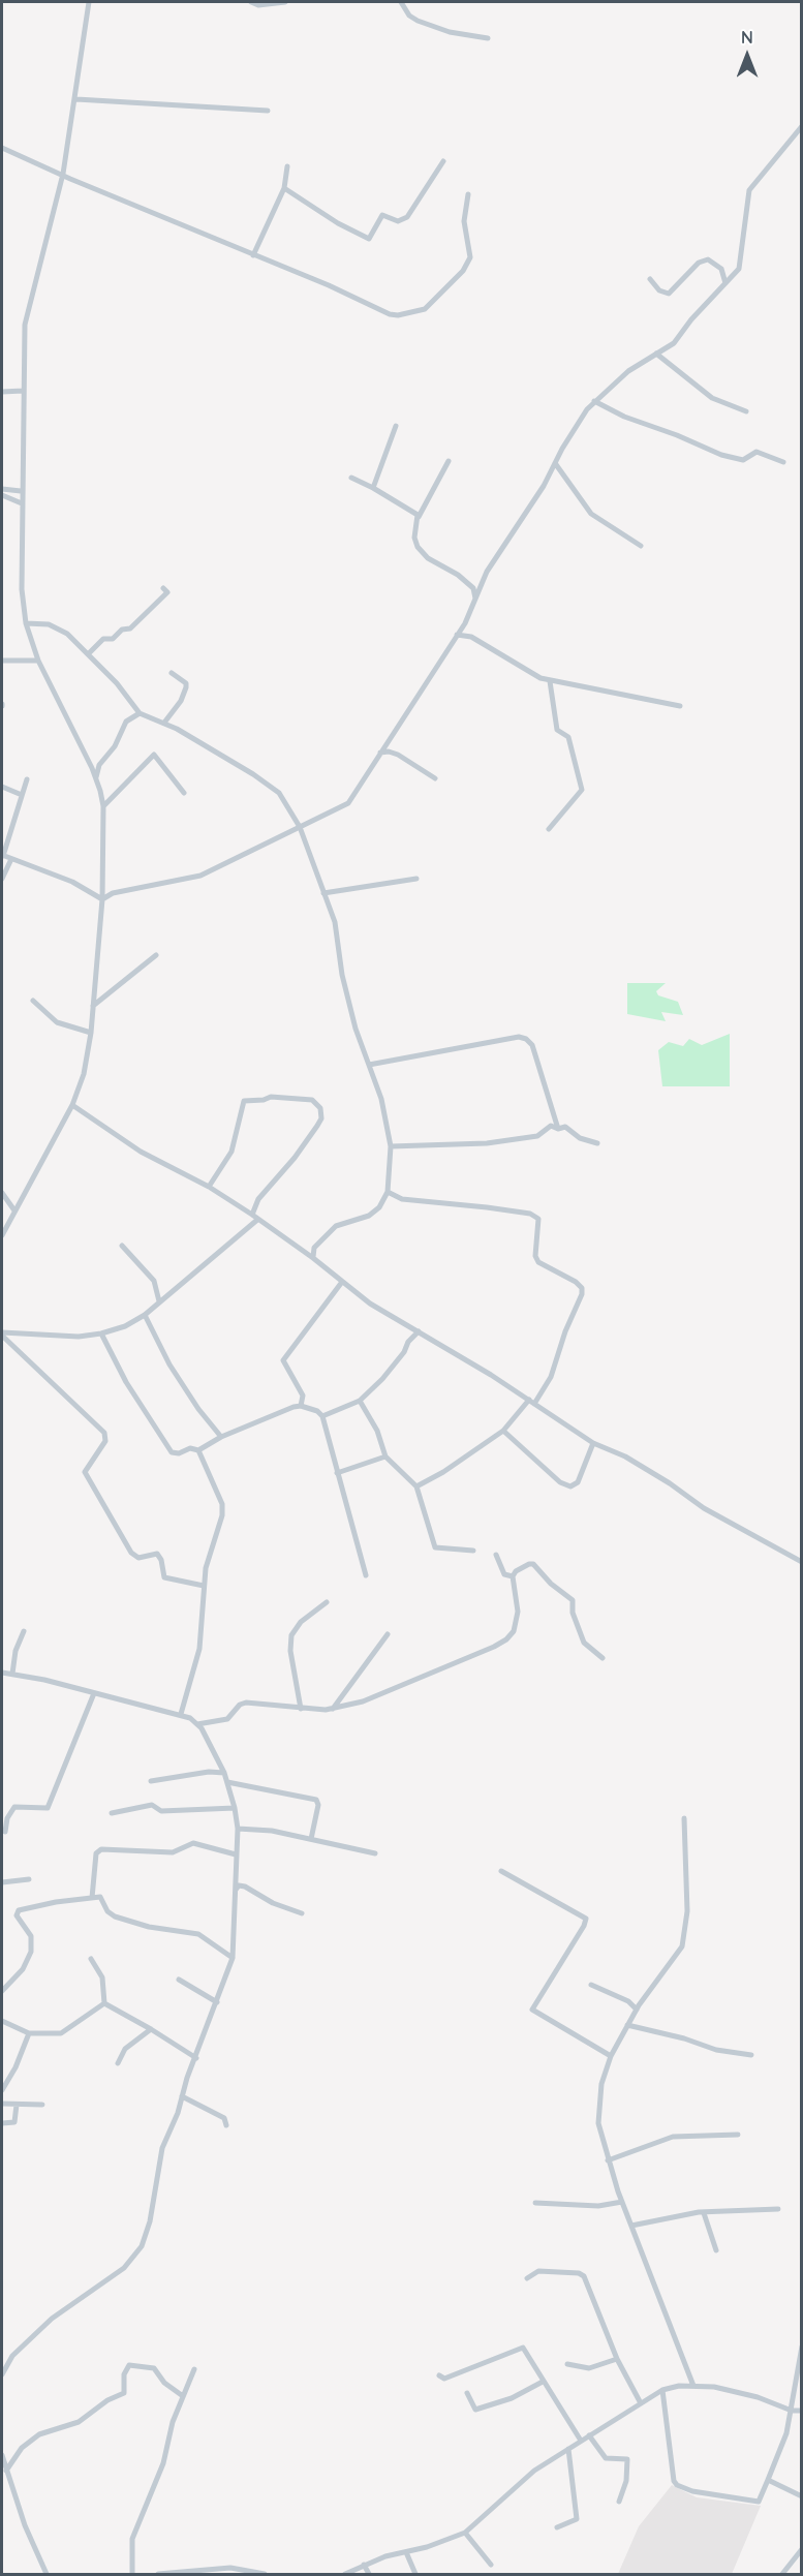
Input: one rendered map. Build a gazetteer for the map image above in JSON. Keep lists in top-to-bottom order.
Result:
{
  "north": "top"
}
